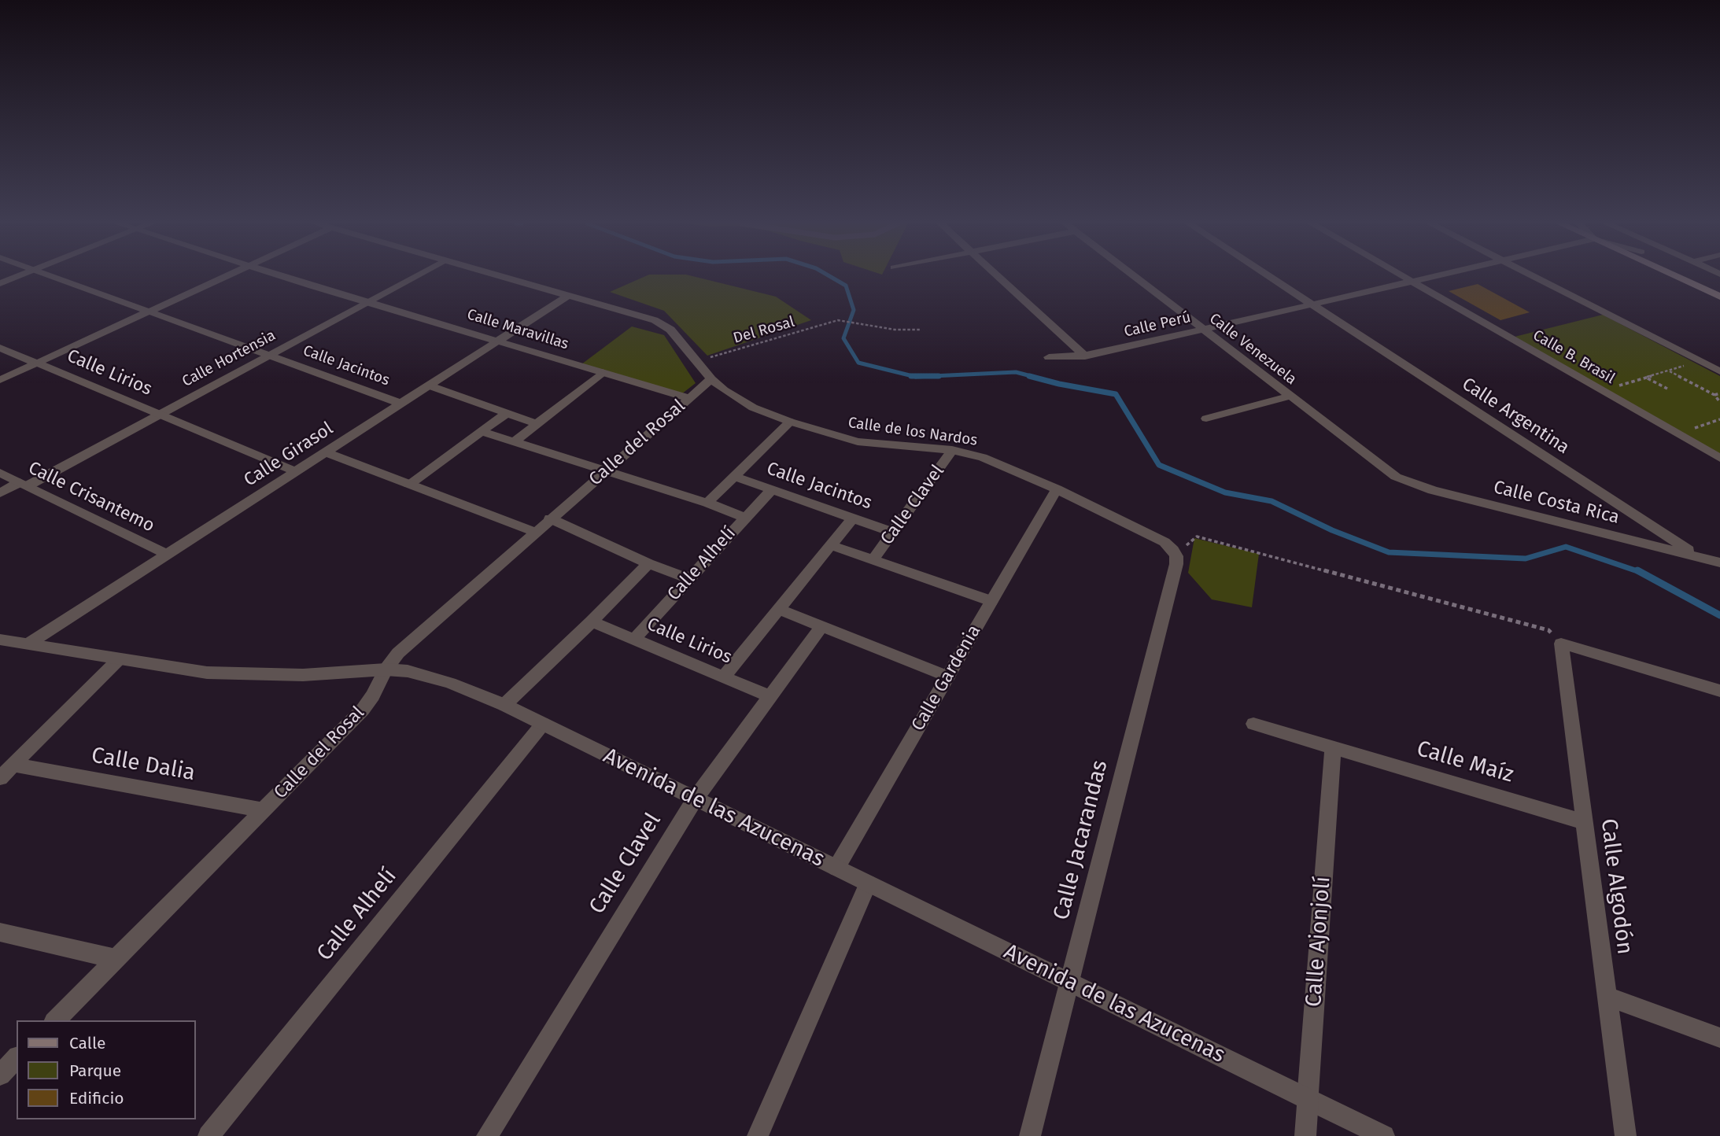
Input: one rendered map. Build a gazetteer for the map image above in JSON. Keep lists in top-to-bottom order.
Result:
{
  "streets": {
    "street": [
      "Calle Perú",
      "Calle Maravillas",
      "Calle Venezuela",
      "Calle B. Brasil",
      "Calle Hortensia",
      "Calle Jacintos",
      "Calle Lirios",
      "Calle Argentina",
      "Calle de los Nardos",
      "Calle del Rosal",
      "Calle Girasol",
      "Calle Crisantemo",
      "Calle Costa Rica",
      "Calle Clavel",
      "Calle Alhelí",
      "Calle Gardenia",
      "Calle Maíz",
      "Calle Dalia",
      "Avenida de las Azucenas",
      "Calle Jacarandas",
      "Calle Algodón",
      "Calle Ajonjolí"
    ],
    "path": ["Del Rosal"]
  },
  "crossings": [
    ["Calle Perú", "Calle Venezuela"],
    ["Calle Perú", "Calle B. Brasil"],
    ["Calle Perú", "Calle Argentina"],
    ["Calle Maravillas", "Calle Hortensia"],
    ["Calle Maravillas", "Calle del Rosal"],
    ["Calle Maravillas", "Calle Girasol"],
    ["Del Rosal", "Calle de los Nardos"],
    ["Calle Venezuela", "Calle Costa Rica"],
    ["Calle Hortensia", "Calle Jacintos"],
    ["Calle Hortensia", "Calle Lirios"],
    ["Calle Hortensia", "Calle Crisantemo"],
    ["Calle Jacintos", "Calle Girasol"],
    ["Calle Jacintos", "Calle Clavel"],
    ["Calle Jacintos", "Calle Alhelí"],
    ["Calle Lirios", "Calle Girasol"],
    ["Calle Lirios", "Calle Clavel"],
    ["Calle Lirios", "Calle Alhelí"],
    ["Calle Argentina", "Calle Costa Rica"],
    ["Calle de los Nardos", "Calle del Rosal"],
    ["Calle de los Nardos", "Calle Girasol"],
    ["Calle de los Nardos", "Calle Clavel"],
    ["Calle de los Nardos", "Calle Alhelí"],
    ["Calle de los Nardos", "Calle Gardenia"],
    ["Calle del Rosal", "Calle Dalia"],
    ["Calle del Rosal", "Avenida de las Azucenas"],
    ["Calle Girasol", "Calle Crisantemo"],
    ["Calle Girasol", "Avenida de las Azucenas"],
    ["Calle Clavel", "Avenida de las Azucenas"],
    ["Calle Alhelí", "Avenida de las Azucenas"],
    ["Calle Gardenia", "Avenida de las Azucenas"],
    ["Calle Maíz", "Calle Algodón"],
    ["Calle Maíz", "Calle Ajonjolí"],
    ["Avenida de las Azucenas", "Calle Jacarandas"],
    ["Avenida de las Azucenas", "Calle Ajonjolí"]
  ],
  "legend": ["Calle", "Parque", "Edificio"]
}
